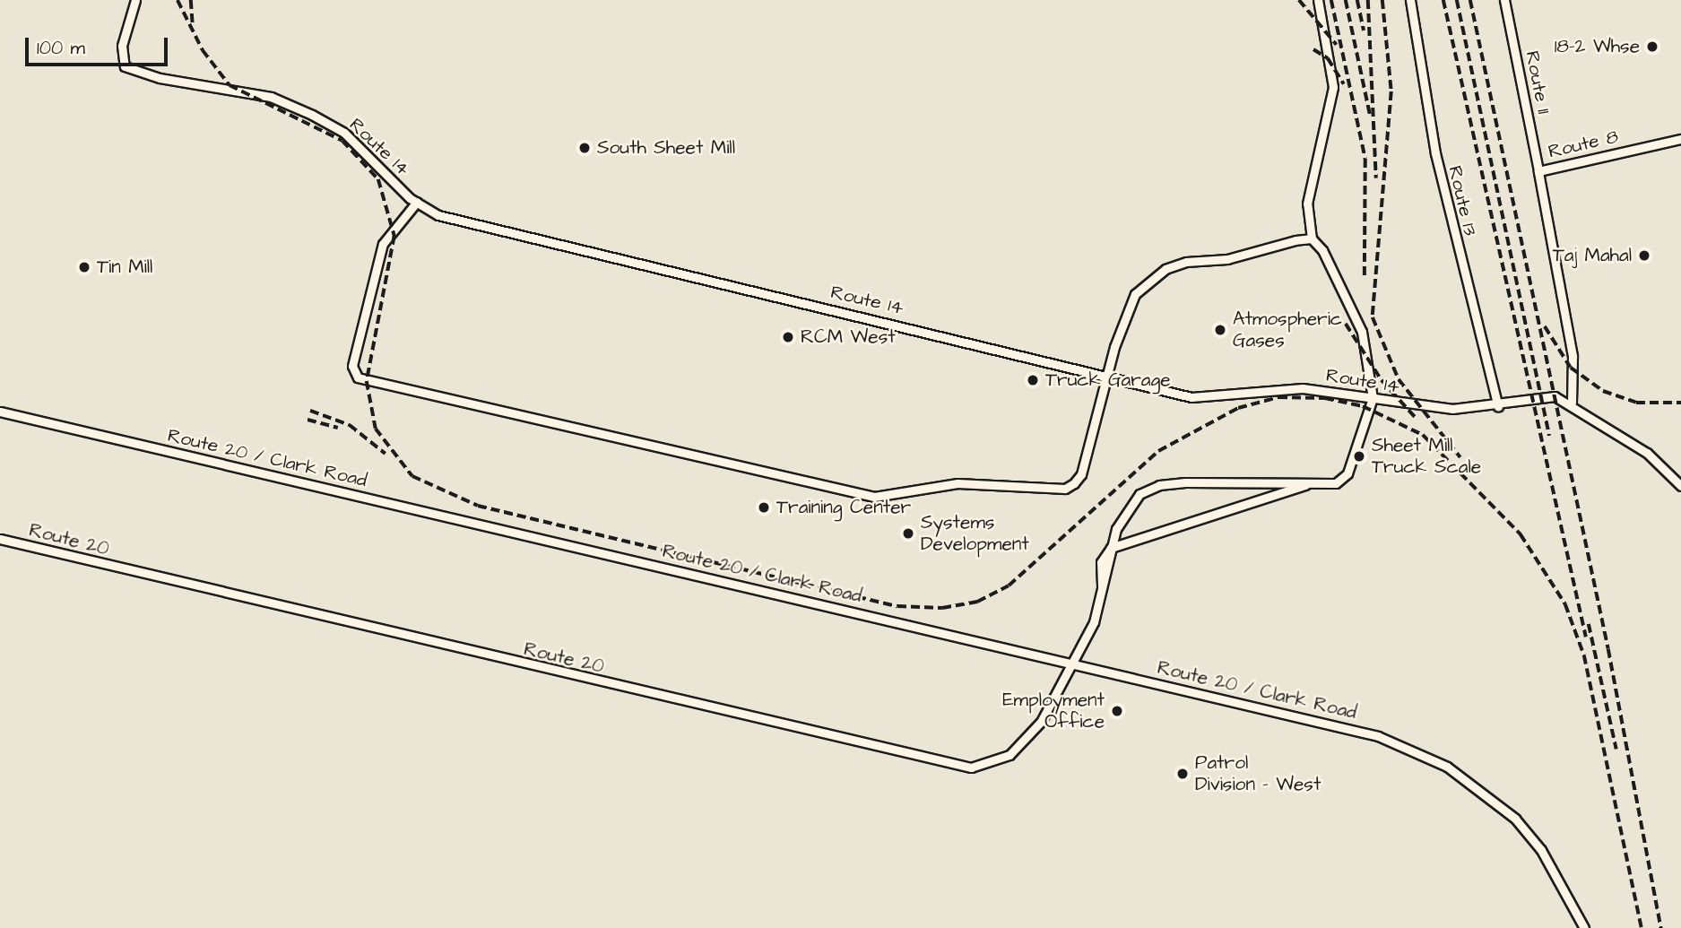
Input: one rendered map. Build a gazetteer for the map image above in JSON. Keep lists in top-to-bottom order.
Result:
{
  "streets": {
    "street": [
      "Route 11",
      "Route 8",
      "Route 14",
      "Route 13",
      "Route 20 / Clark Road",
      "Route 20"
    ]
  },
  "crossings": [
    ["Route 11", "Route 8"],
    ["Route 8", "Route 14"],
    ["Route 14", "Route 13"],
    ["Route 20 / Clark Road", "Route 20"]
  ],
  "places": [
    "18-2 Whse",
    "South Sheet Mill",
    "Taj Mahal",
    "Tin Mill",
    "Atmospheric Gases",
    "RCM West",
    "Truck Garage",
    "Sheet Mill Truck Scale",
    "Training Center",
    "Systems Development",
    "Employment Office",
    "Patrol Division - West"
  ],
  "scale_bar": "100 m"
}
